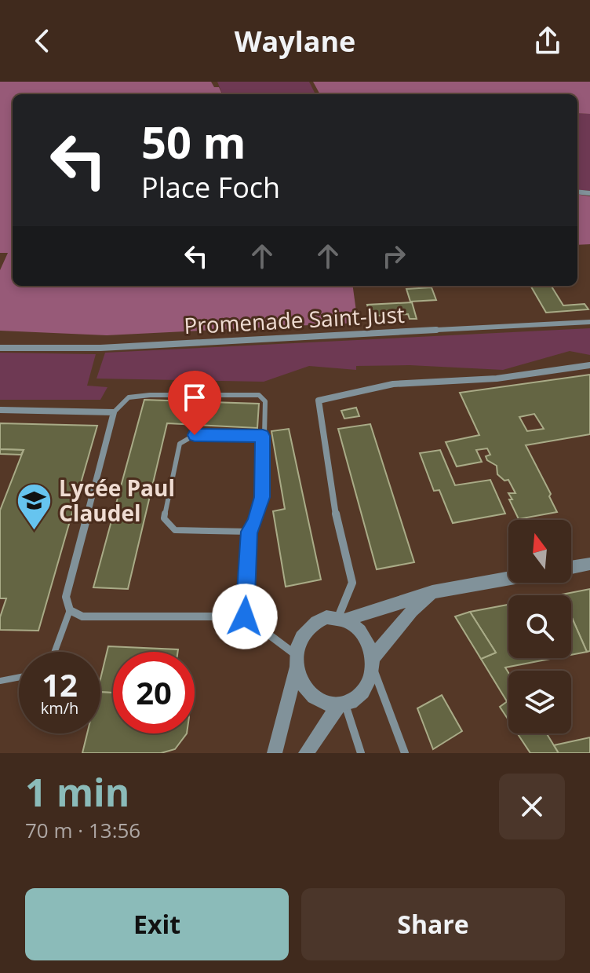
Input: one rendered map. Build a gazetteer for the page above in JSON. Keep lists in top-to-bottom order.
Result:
{
  "streets": {
    "street": ["Promenade Saint-Just"]
  },
  "places": {
    "school or university": ["Lycée Paul Claudel"]
  },
  "north": "top",
  "page": {
    "header": "Waylane",
    "turn": ["50 m", "Place Foch"],
    "speed": "12 km/h",
    "limit": "20",
    "heading": ["1 min", "70 m · 13:56"],
    "buttons": ["Exit", "Share"]
  }
}
